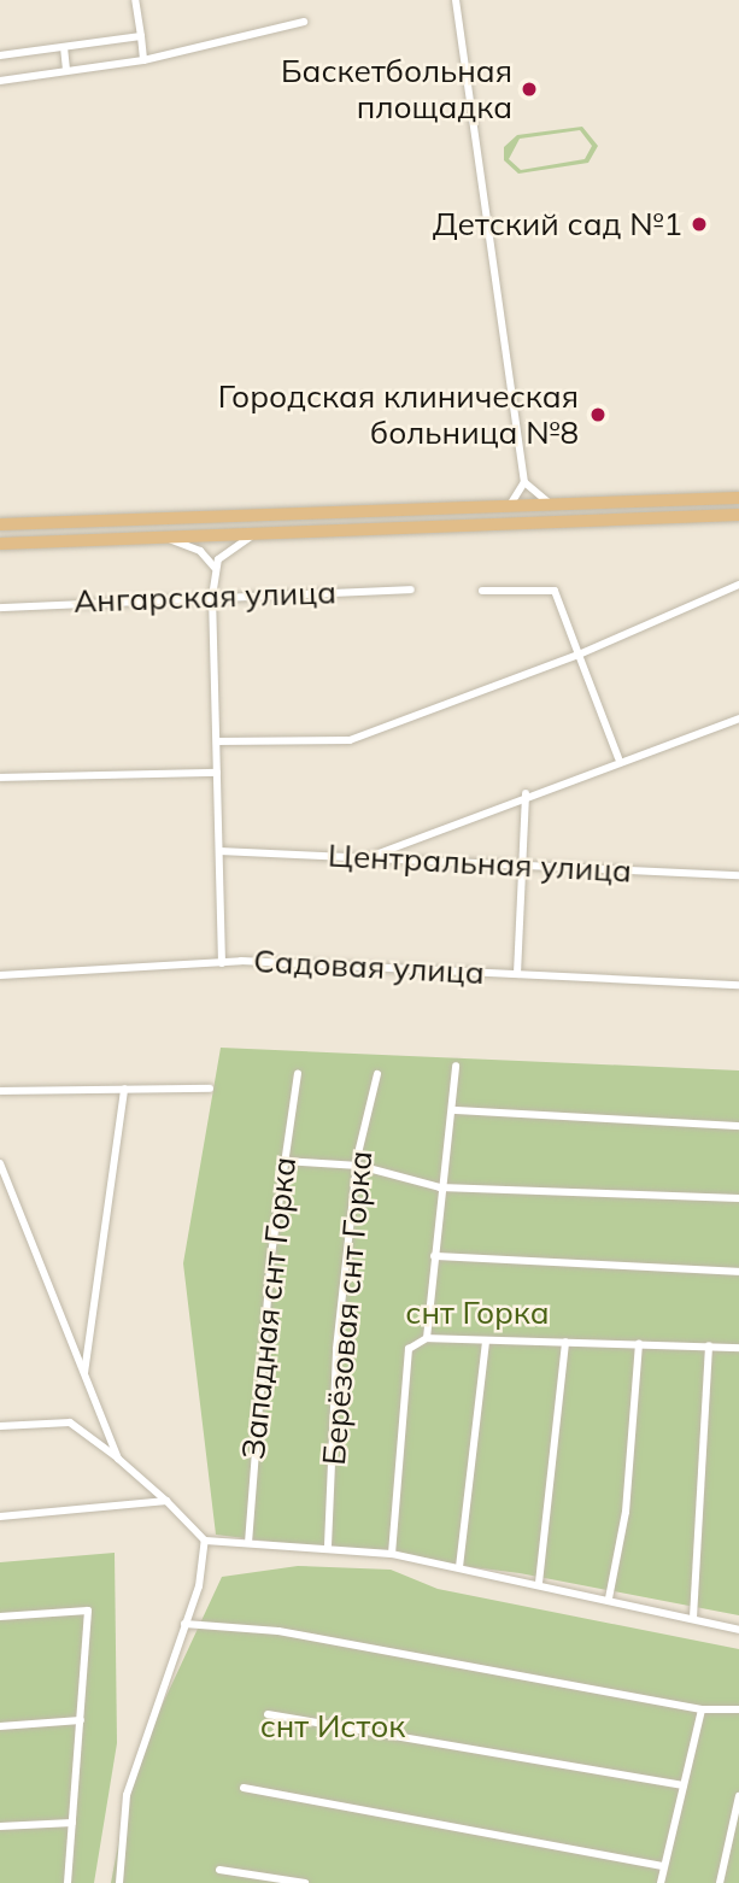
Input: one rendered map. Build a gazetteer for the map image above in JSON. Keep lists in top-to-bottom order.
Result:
{
  "streets": {
    "street": [
      "Ангарская улица",
      "Центральная улица",
      "Садовая улица",
      "Западная снт Горка",
      "Берёзовая снт Горка"
    ]
  },
  "parks": ["снт Горка", "снт Исток"],
  "places": ["Баскетбольная площадка", "Детский сад №1", "Городская клиническая больница №8"]
}
